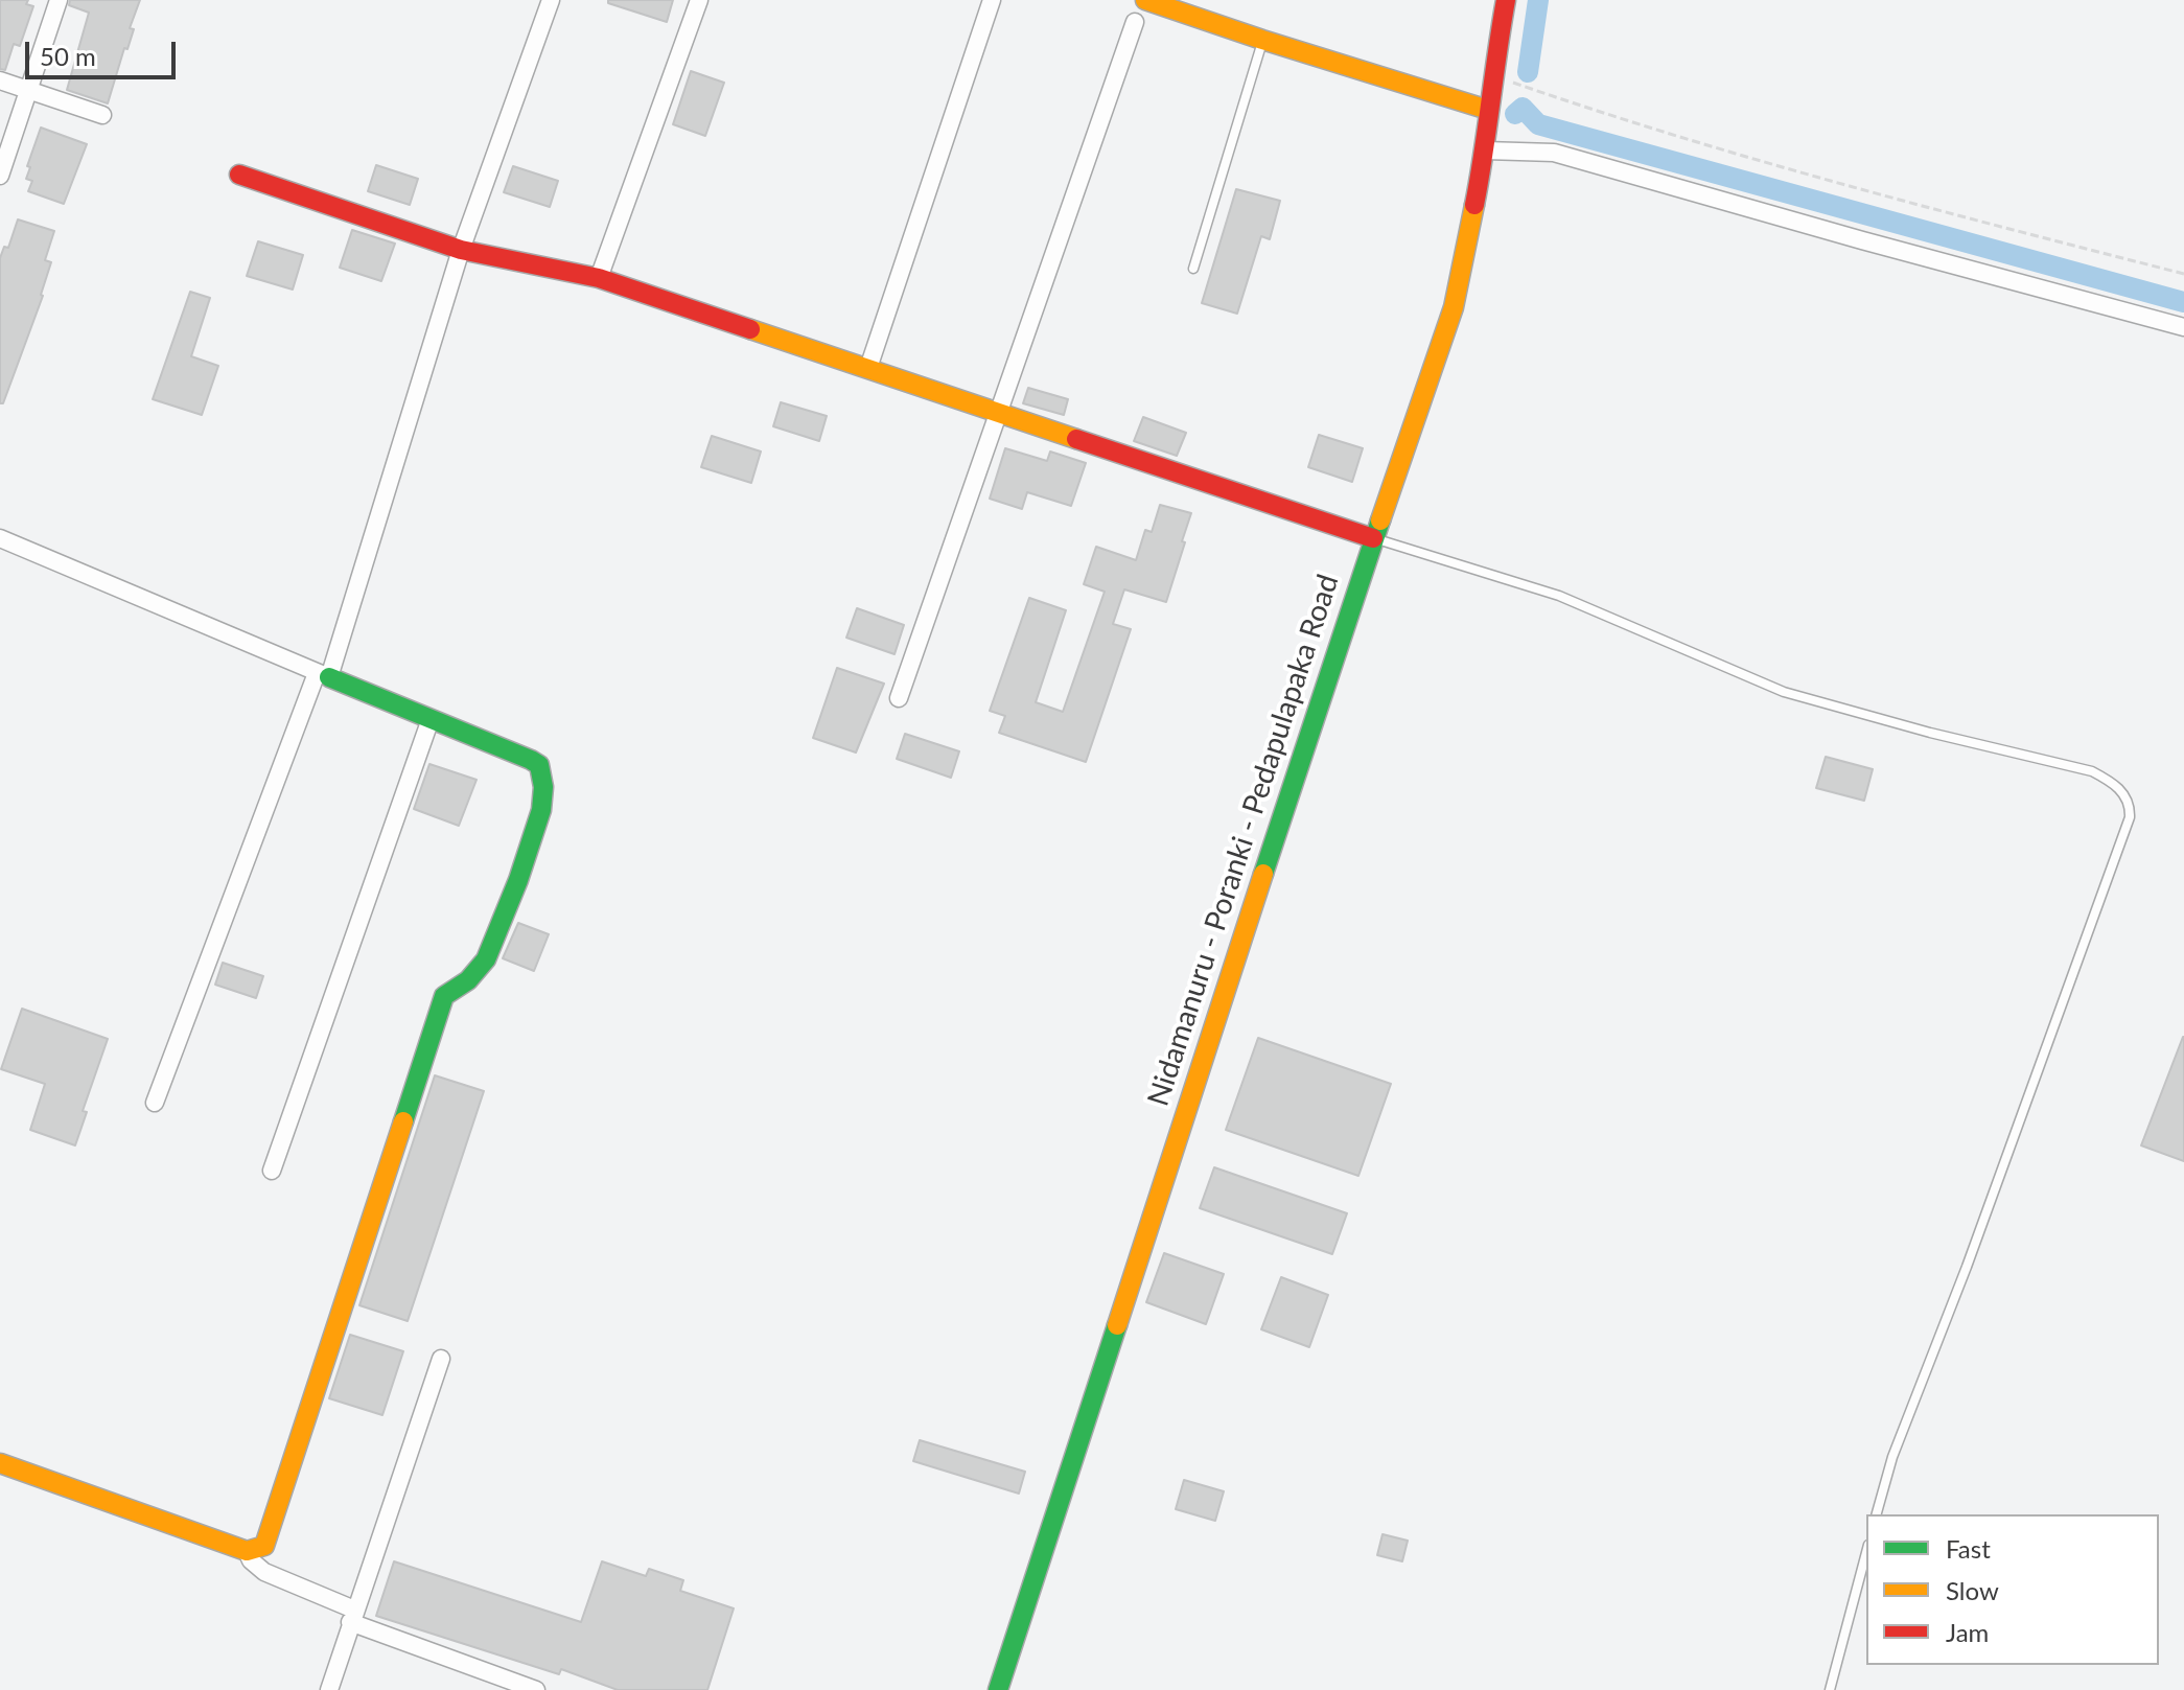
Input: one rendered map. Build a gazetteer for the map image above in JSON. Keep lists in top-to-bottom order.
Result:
{
  "streets": {
    "street": ["Nidamanuru - Poranki - Pedapulapaka Road"]
  },
  "legend": ["Fast", "Slow", "Jam"],
  "scale_bar": "50 m"
}
